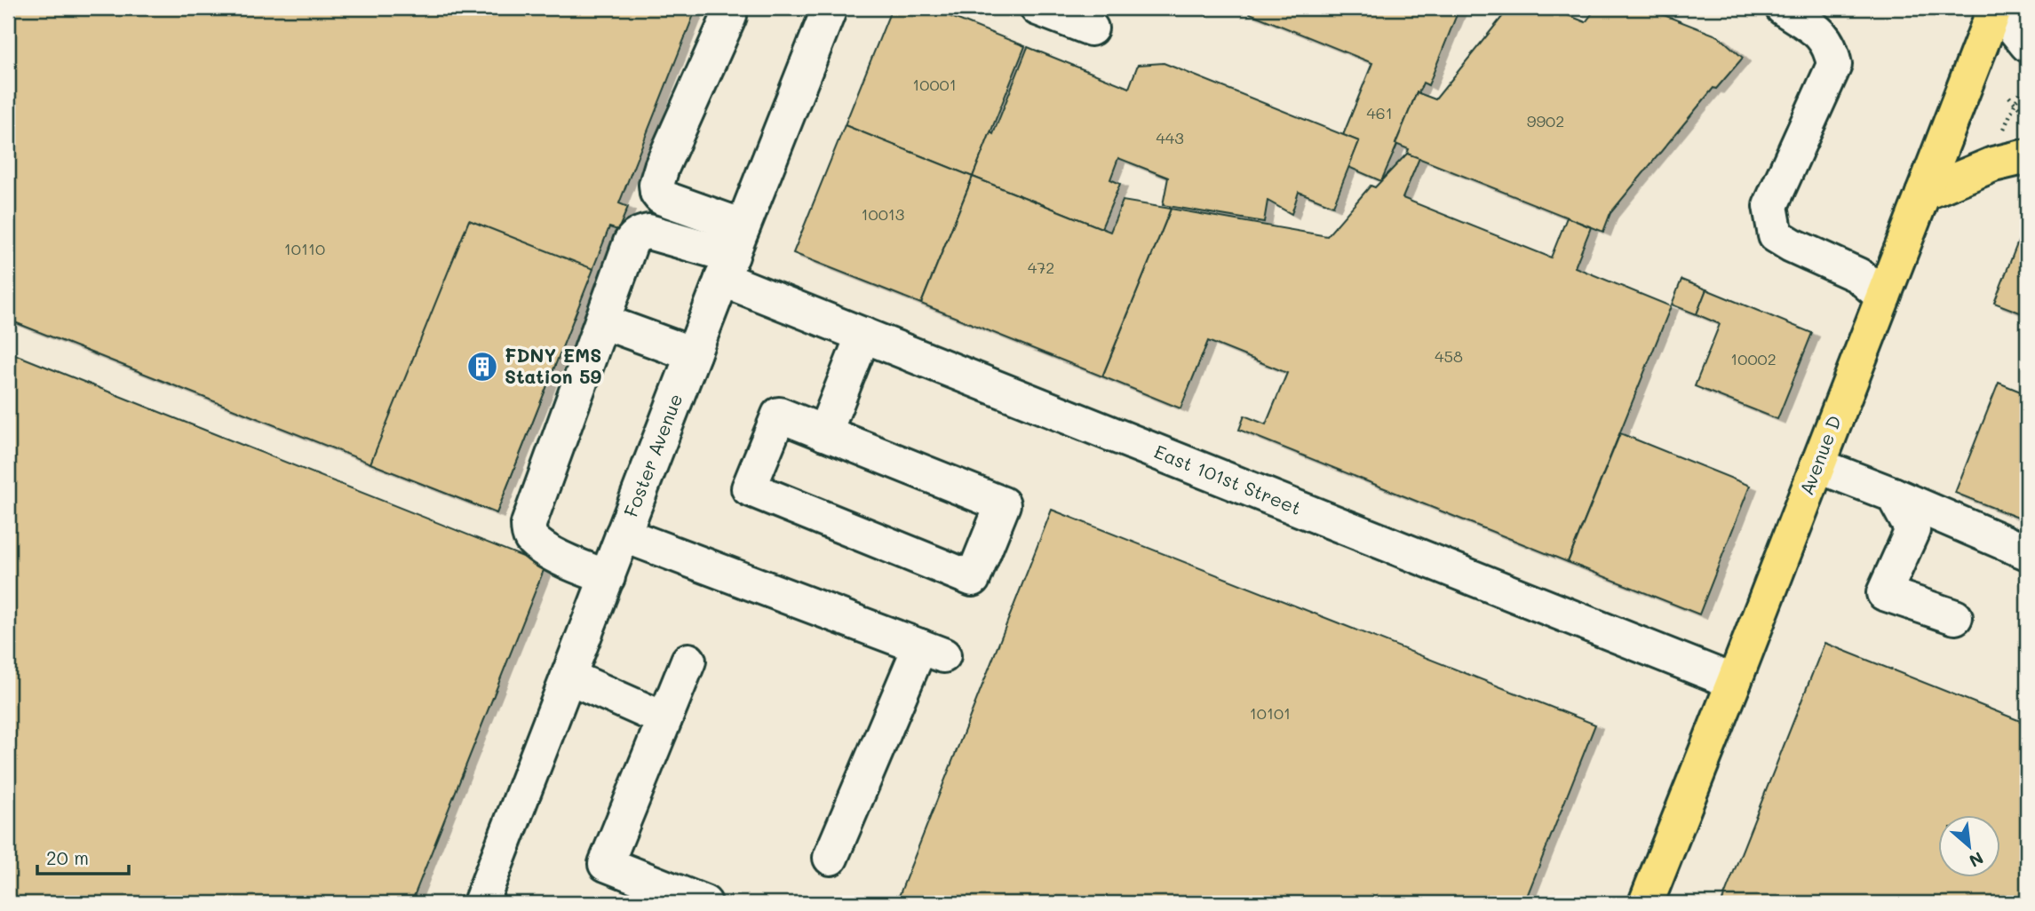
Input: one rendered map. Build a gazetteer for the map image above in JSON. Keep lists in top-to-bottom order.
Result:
{
  "streets": {
    "main road": ["Avenue D"],
    "street": ["Foster Avenue", "East 101st Street"]
  },
  "crossings": [
    ["Foster Avenue", "East 101st Street"],
    ["Avenue D", "East 101st Street"]
  ],
  "places": {
    "building": ["FDNY EMS Station 59"]
  },
  "house_numbers": [
    "10001",
    "461",
    "9902",
    "443",
    "10013",
    "10110",
    "472",
    "458",
    "10002",
    "10101"
  ],
  "scale_bar": "20 m",
  "north": "bottom right"
}
